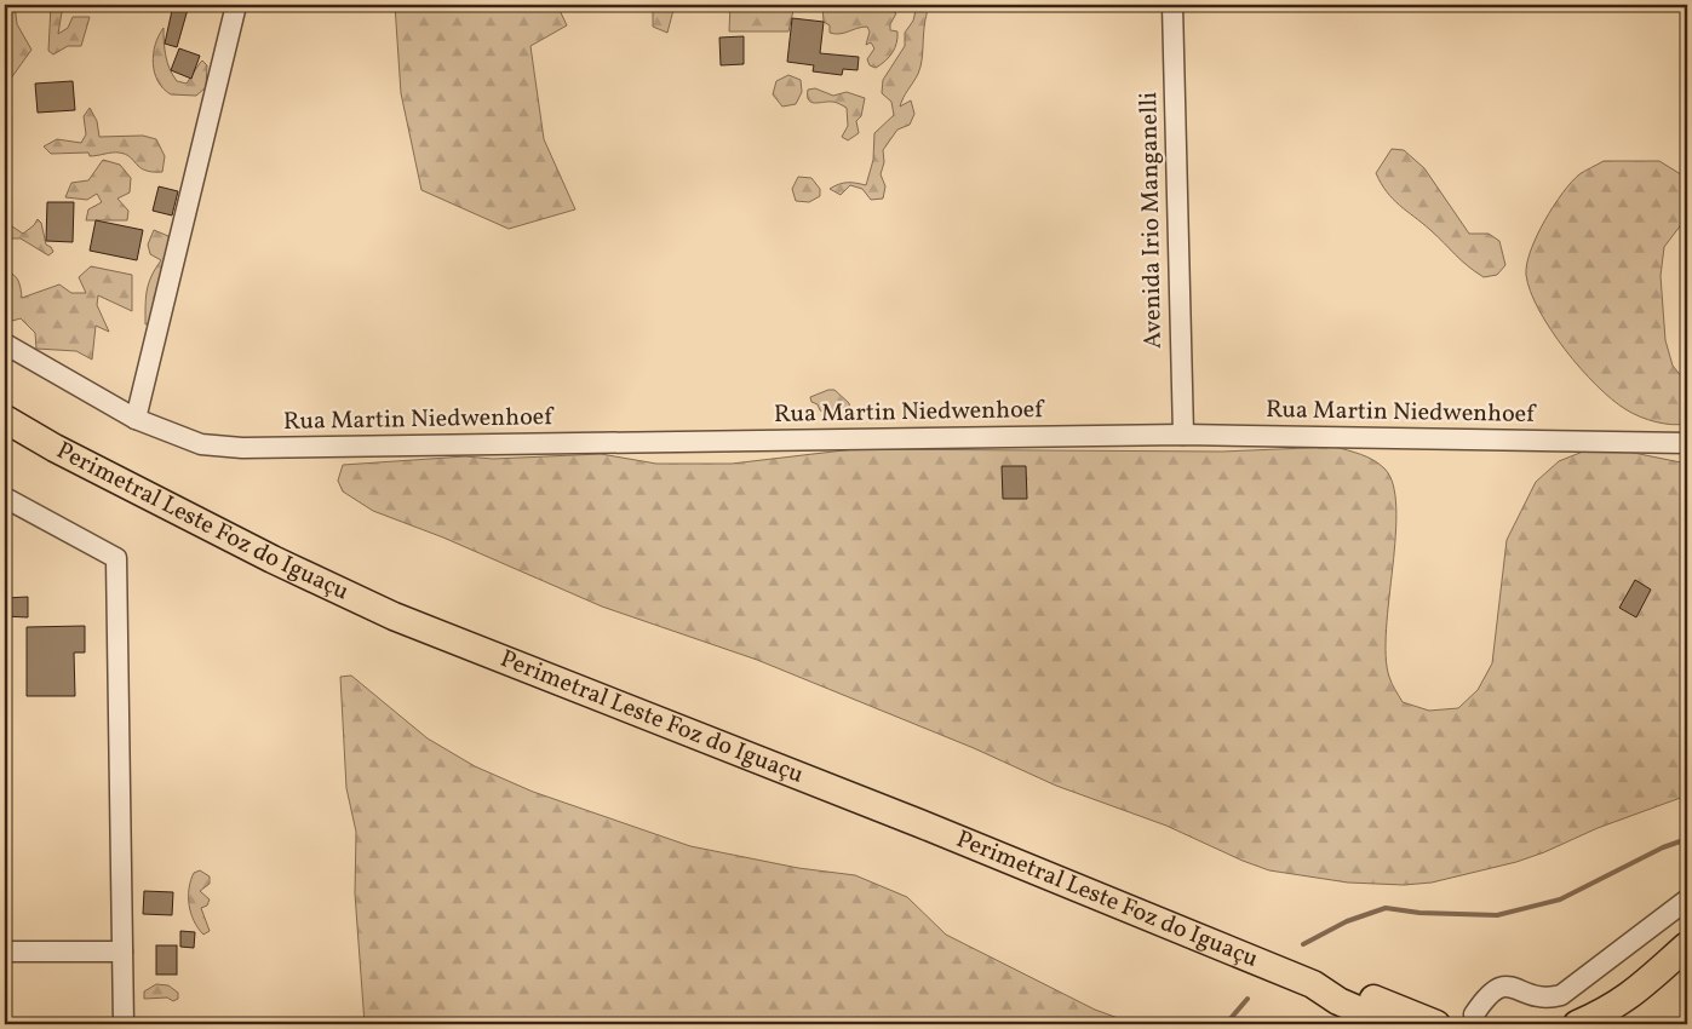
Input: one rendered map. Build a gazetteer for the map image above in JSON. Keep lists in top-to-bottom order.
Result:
{
  "streets": {
    "highway": ["Perimetral Leste Foz do Iguaçu"],
    "street": ["Avenida Irio Manganelli", "Rua Martin Niedwenhoef"]
  },
  "crossings": [
    ["Avenida Irio Manganelli", "Rua Martin Niedwenhoef"]
  ]
}
